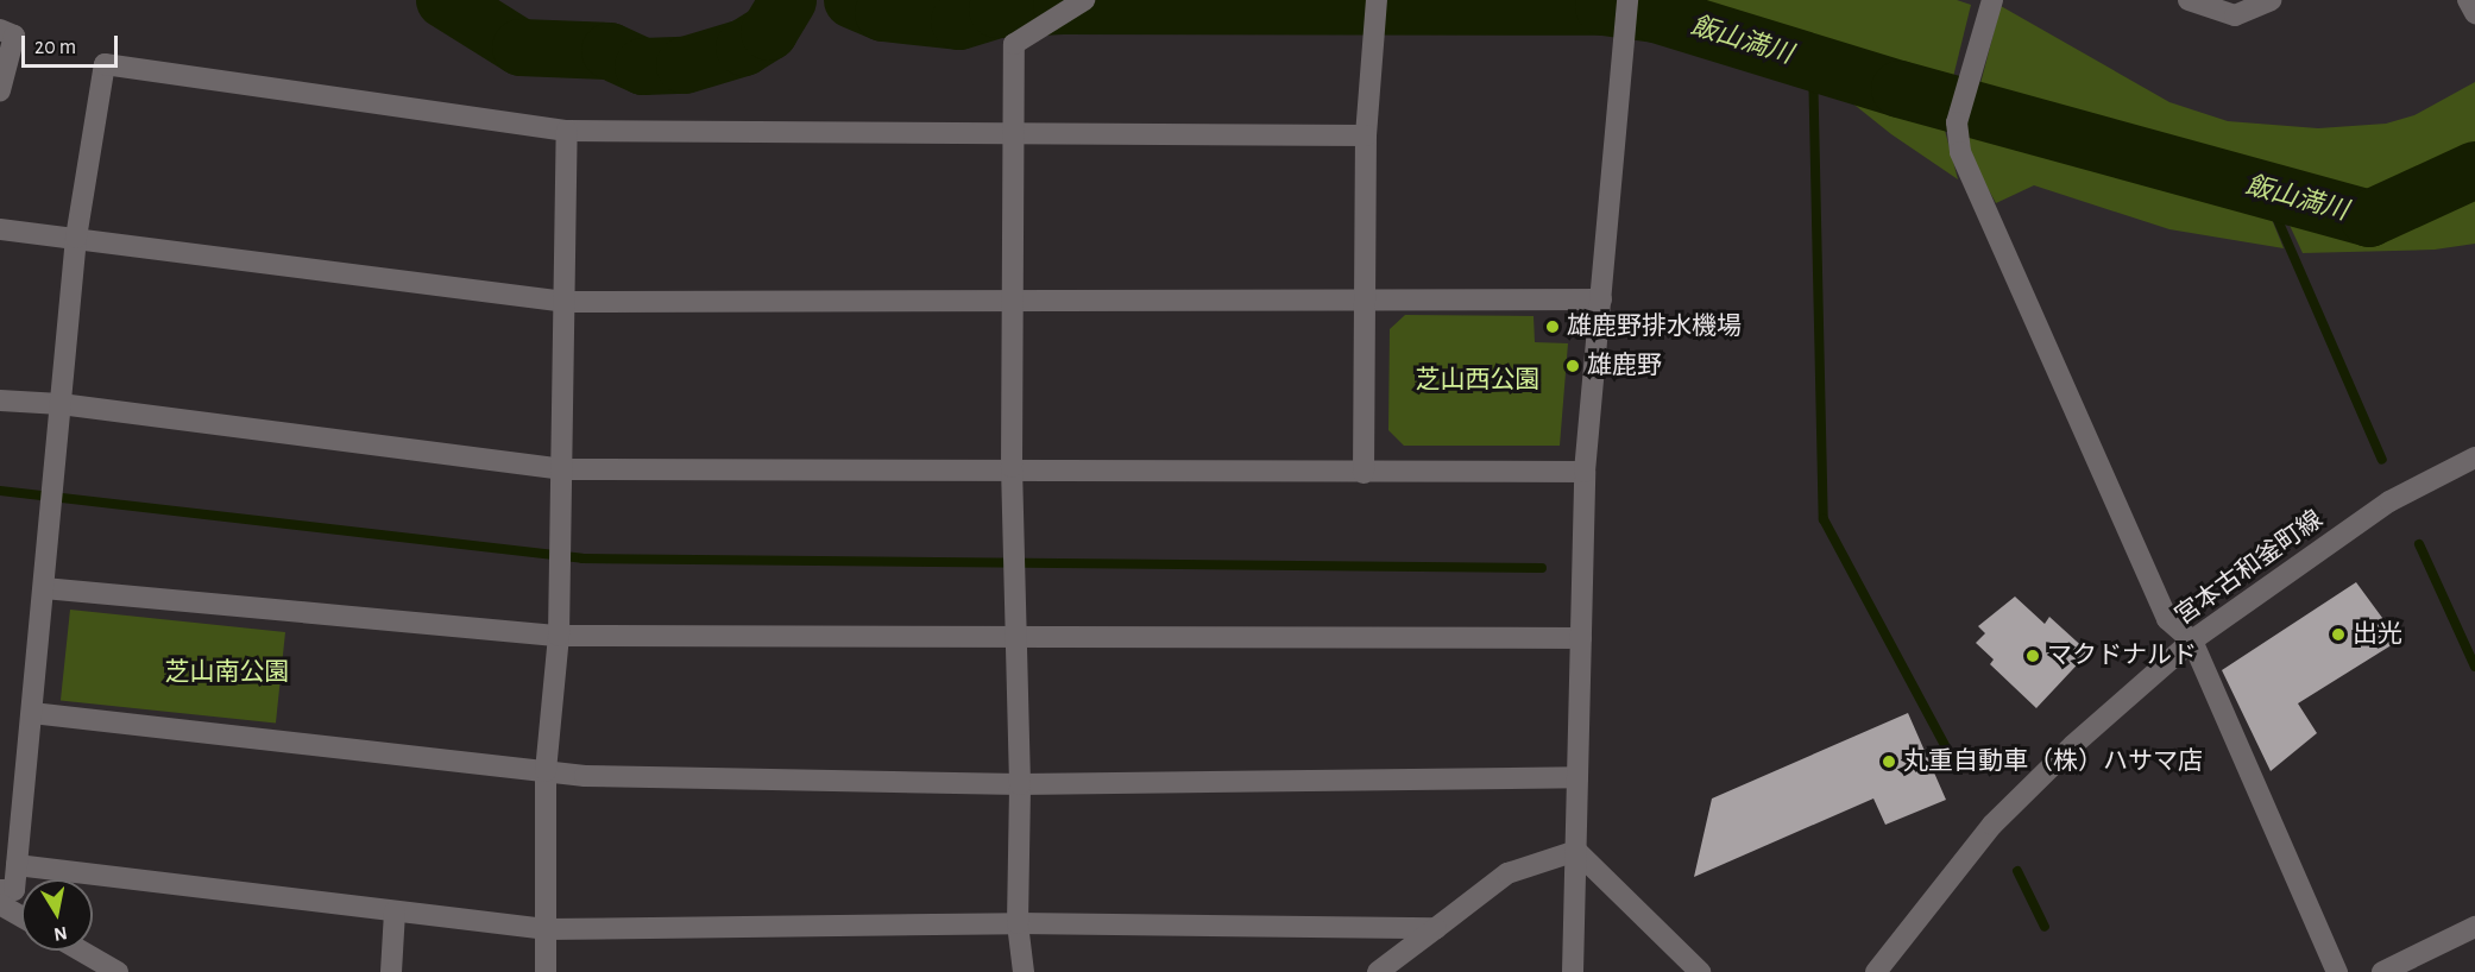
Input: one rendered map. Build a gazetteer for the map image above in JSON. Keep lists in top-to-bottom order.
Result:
{
  "streets": {
    "street": ["宮本古和釜町線"]
  },
  "water": ["飯山満川"],
  "parks": ["芝山西公園", "芝山南公園"],
  "places": [
    "雄鹿野排水機場",
    "雄鹿野",
    "出光",
    "マクドナルド",
    "丸重自動車（株）ハサマ店"
  ],
  "scale_bar": "20 m",
  "north": "bottom"
}
